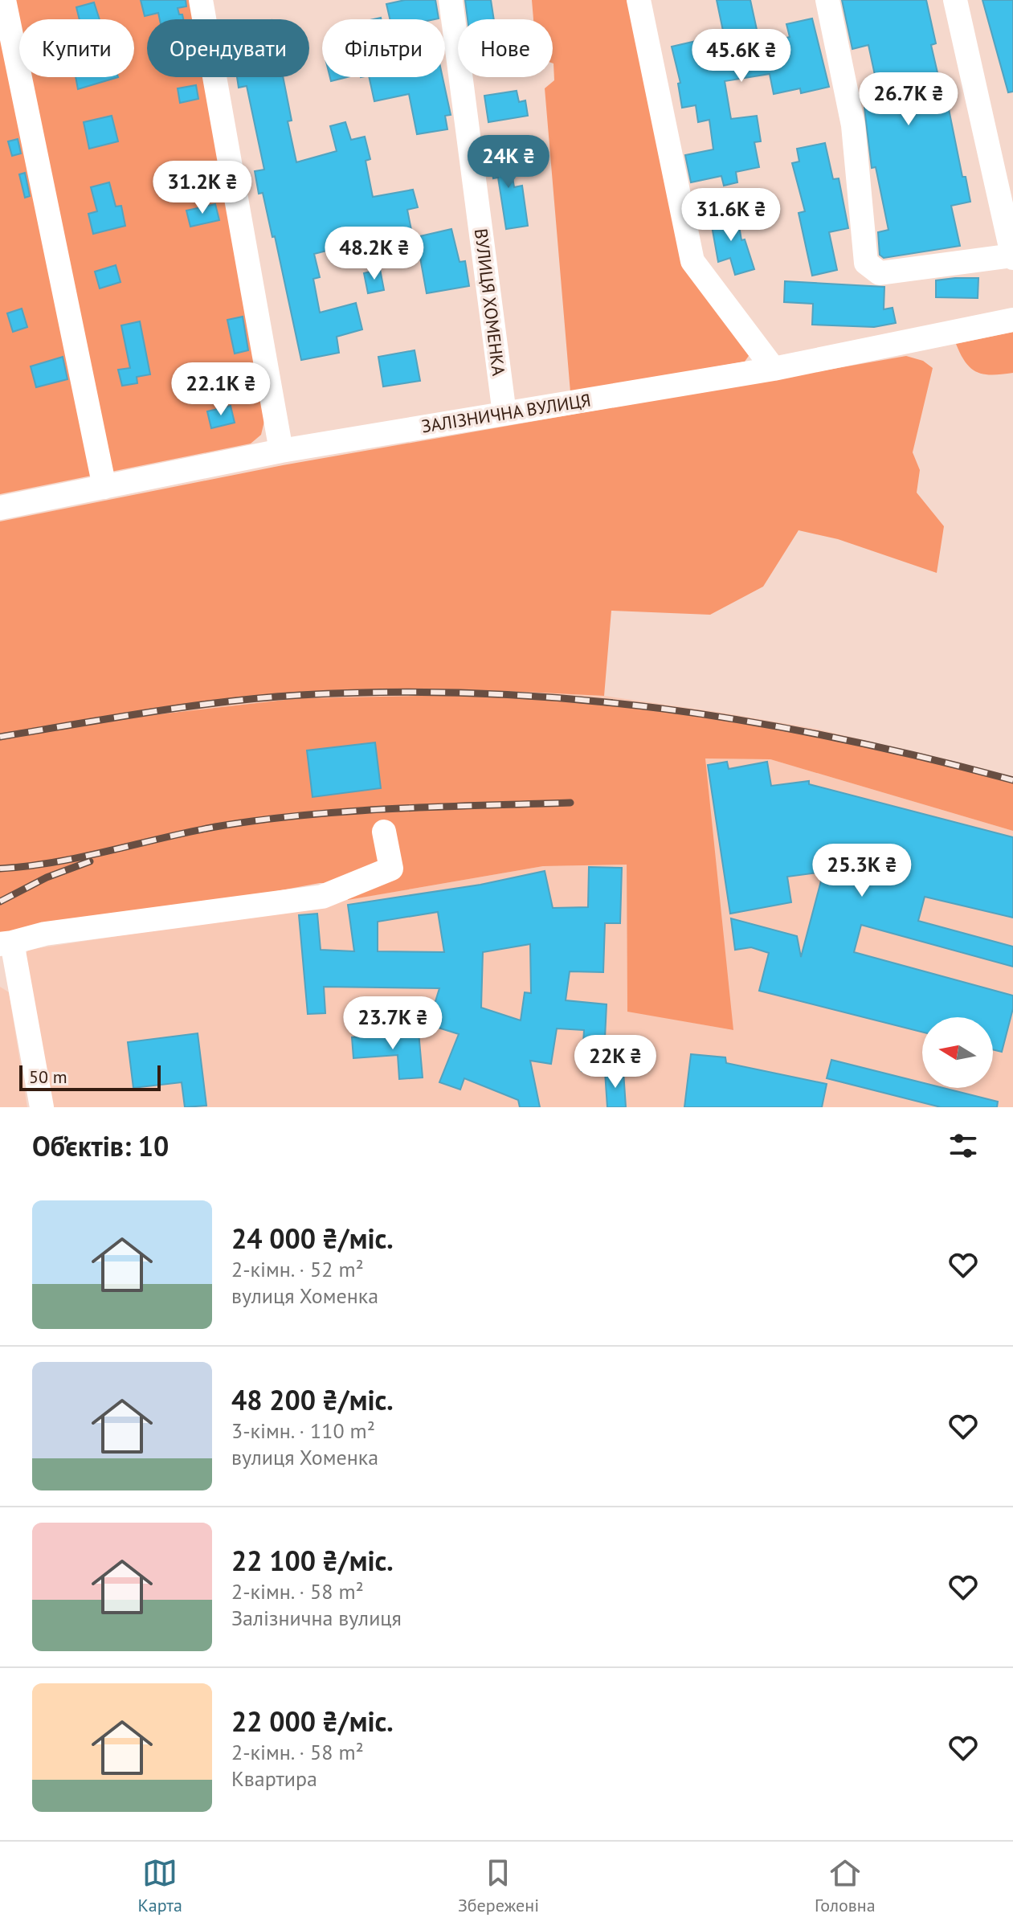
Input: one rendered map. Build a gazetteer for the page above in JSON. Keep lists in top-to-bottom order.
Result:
{
  "streets": {
    "street": ["ВУЛИЦЯ ХОМЕНКА", "ЗАЛІЗНИЧНА ВУЛИЦЯ"]
  },
  "crossings": [
    ["ВУЛИЦЯ ХОМЕНКА", "ЗАЛІЗНИЧНА ВУЛИЦЯ"]
  ],
  "scale_bar": "50 m",
  "north": "left",
  "page": {
    "chip": [
      "Купити",
      "Орендувати",
      "Фільтри",
      "Нове"
    ],
    "price": [
      "45.6K ₴",
      "26.7K ₴",
      "24K ₴",
      "31.2K ₴",
      "31.6K ₴",
      "48.2K ₴",
      "22.1K ₴",
      "25.3K ₴",
      "23.7K ₴",
      "22K ₴"
    ],
    "scale": "50 m",
    "heading": "Об’єктів: 10",
    "list": [
      {
        "name": "24 000 ₴/міс.",
        "note": "2-кімн. · 52 m² · вулиця Хоменка"
      },
      {
        "name": "48 200 ₴/міс.",
        "note": "3-кімн. · 110 m² · вулиця Хоменка"
      },
      {
        "name": "22 100 ₴/міс.",
        "note": "2-кімн. · 58 m² · Залізнична вулиця"
      },
      {
        "name": "22 000 ₴/міс.",
        "note": "2-кімн. · 58 m² · Квартира"
      }
    ],
    "tabs": ["Карта", "Збережені", "Головна"]
  }
}
